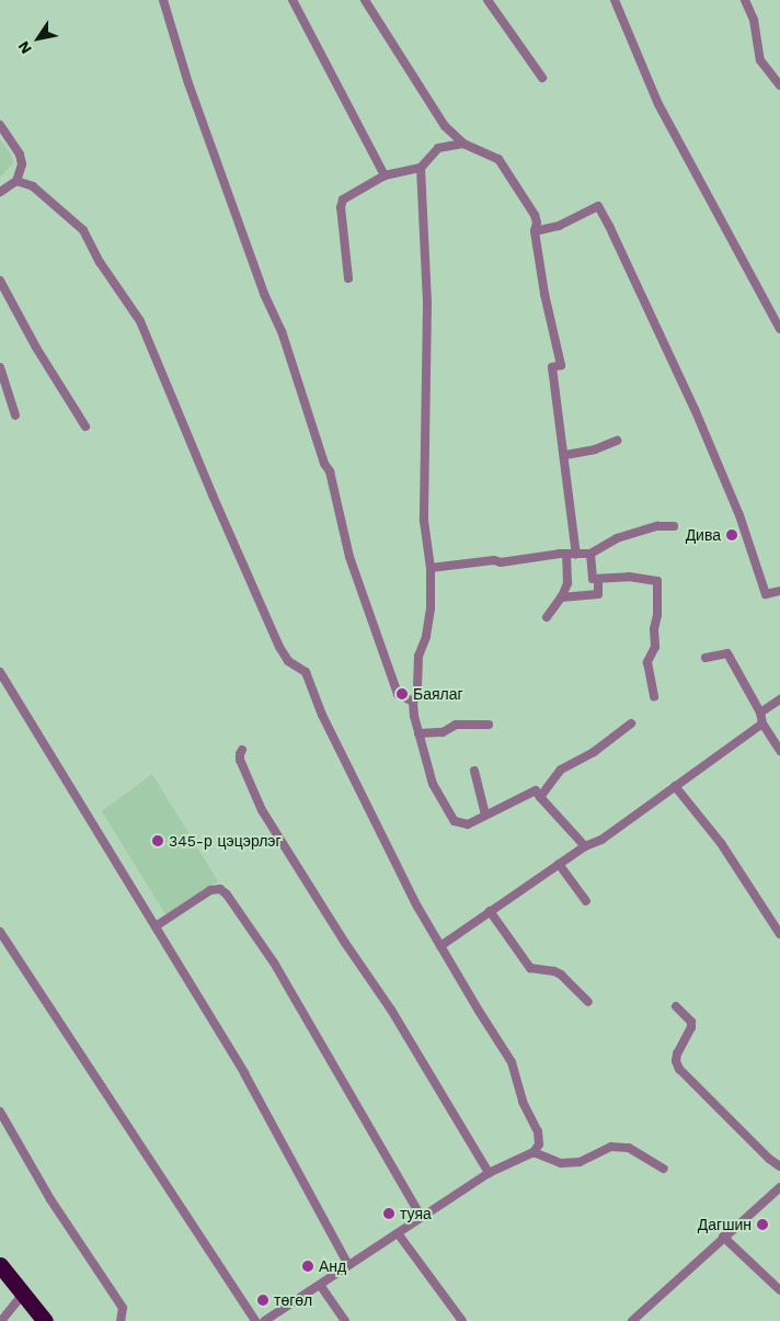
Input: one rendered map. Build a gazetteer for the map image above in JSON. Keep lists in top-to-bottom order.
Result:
{
  "places": [
    "Дива",
    "Баялаг",
    "345-р цэцэрлэг",
    "туяа",
    "Дагшин",
    "Анд",
    "төгөл"
  ],
  "north": "bottom left"
}
